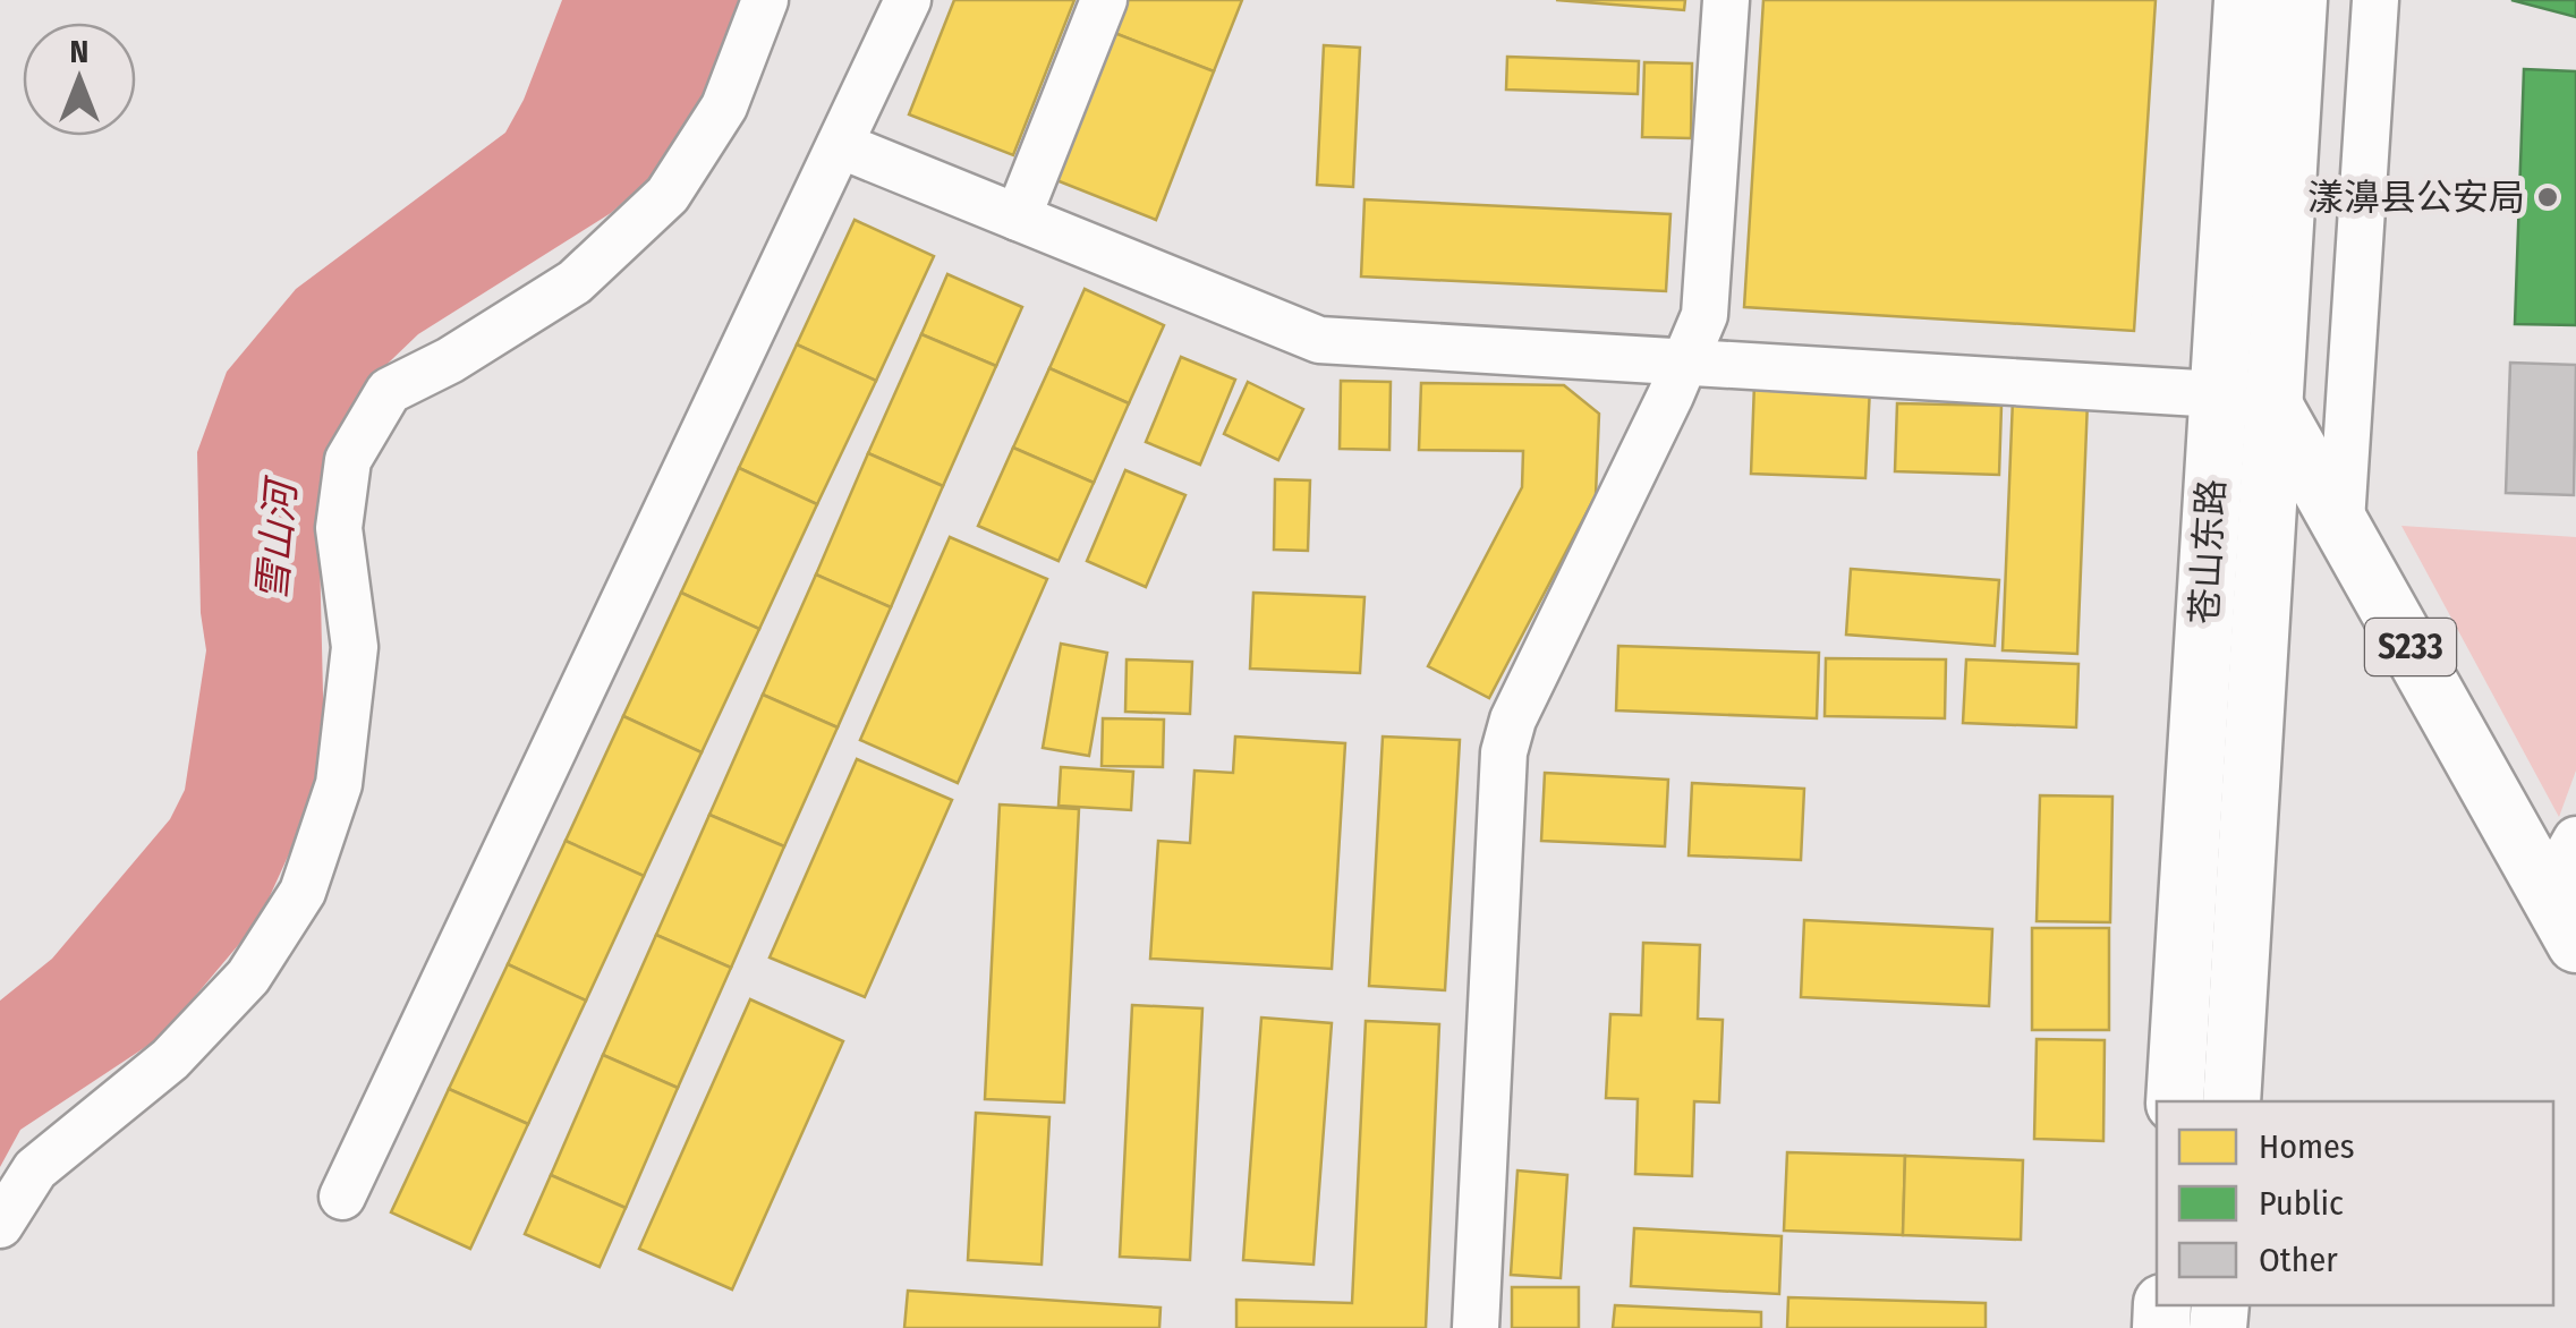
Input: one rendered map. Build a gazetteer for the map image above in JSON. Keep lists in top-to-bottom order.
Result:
{
  "streets": {
    "main road": ["苍山东路", "S233"]
  },
  "crossings": [
    ["苍山东路", "S233"]
  ],
  "water": ["雪山河"],
  "places": ["漾濞县公安局"],
  "legend": ["Homes", "Public", "Other"],
  "north": "top"
}
